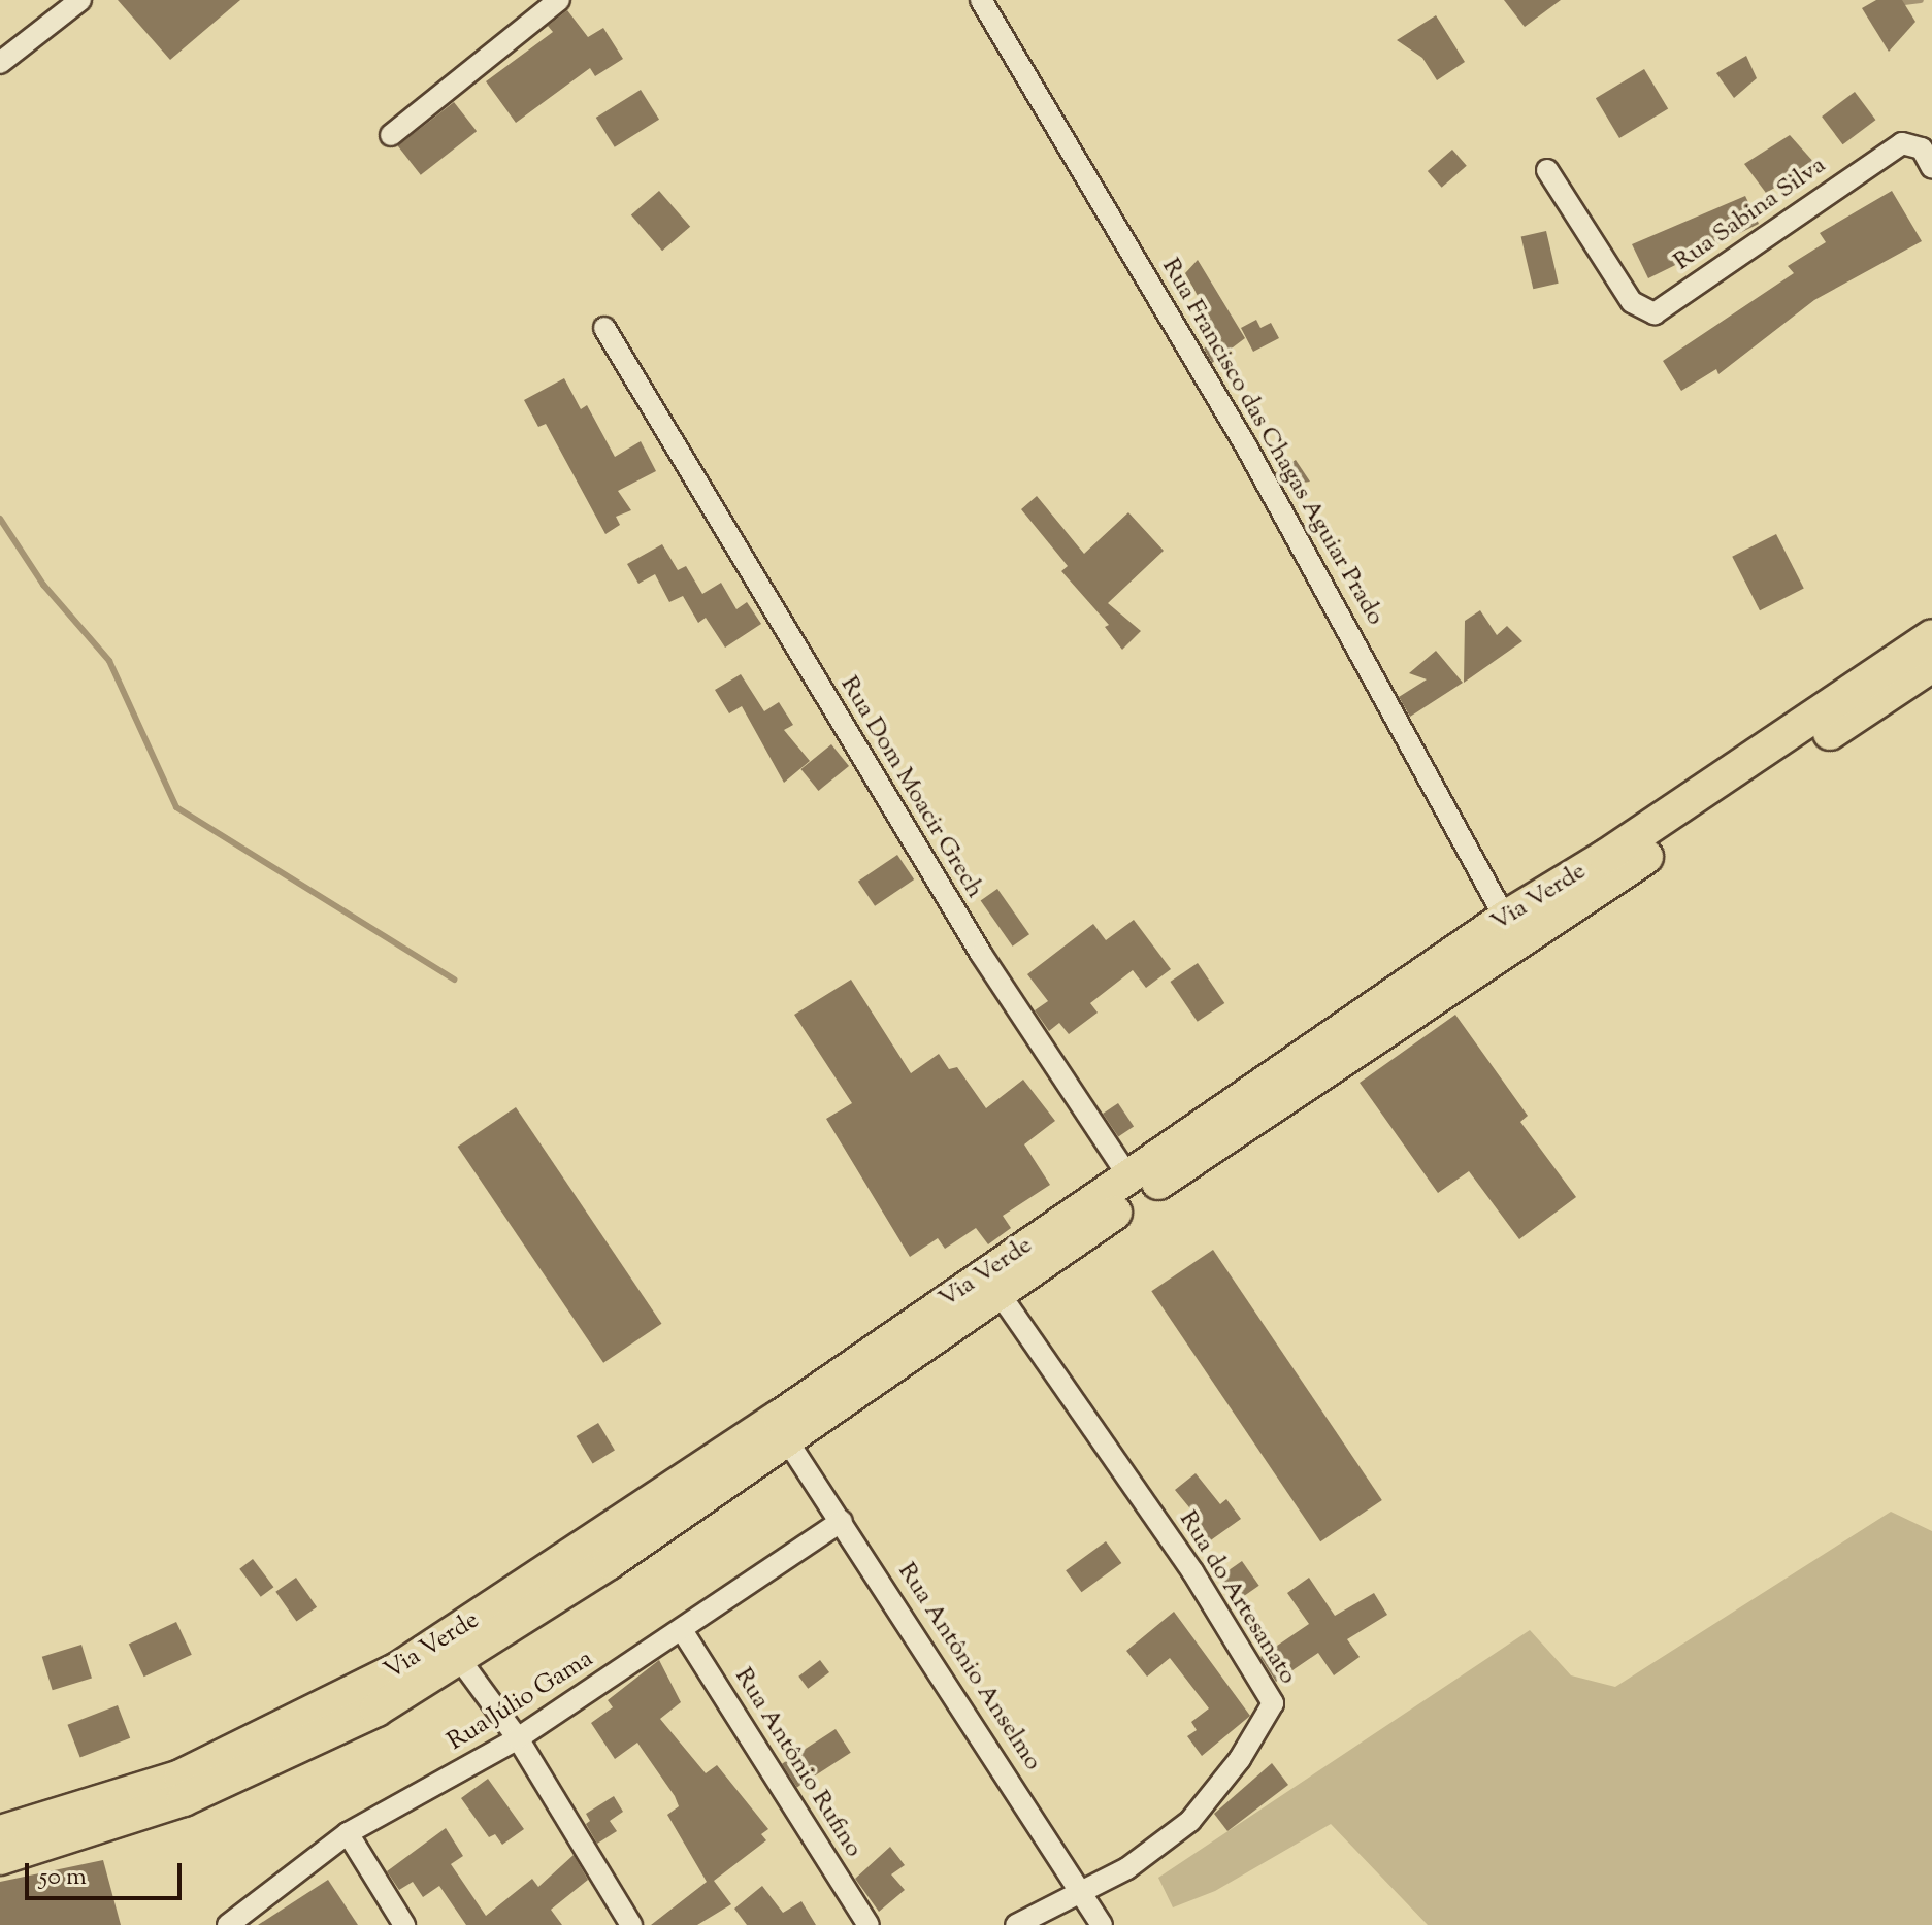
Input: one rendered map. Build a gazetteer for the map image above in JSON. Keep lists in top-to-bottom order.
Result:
{
  "streets": {
    "main road": ["Via Verde"],
    "street": [
      "Rua Sabina Silva",
      "Rua Francisco das Chagas Aguiar Prado",
      "Rua Dom Moacir Grech",
      "Rua do Artesanato",
      "Rua Antônio Anselmo",
      "Rua Júlio Gama",
      "Rua Antônio Rufino"
    ]
  },
  "crossings": [
    ["Rua Francisco das Chagas Aguiar Prado", "Via Verde"],
    ["Rua Dom Moacir Grech", "Via Verde"],
    ["Via Verde", "Rua do Artesanato"],
    ["Via Verde", "Rua Antônio Anselmo"],
    ["Rua do Artesanato", "Rua Antônio Anselmo"],
    ["Rua Antônio Anselmo", "Rua Júlio Gama"],
    ["Rua Júlio Gama", "Rua Antônio Rufino"]
  ],
  "scale_bar": "50 m"
}
